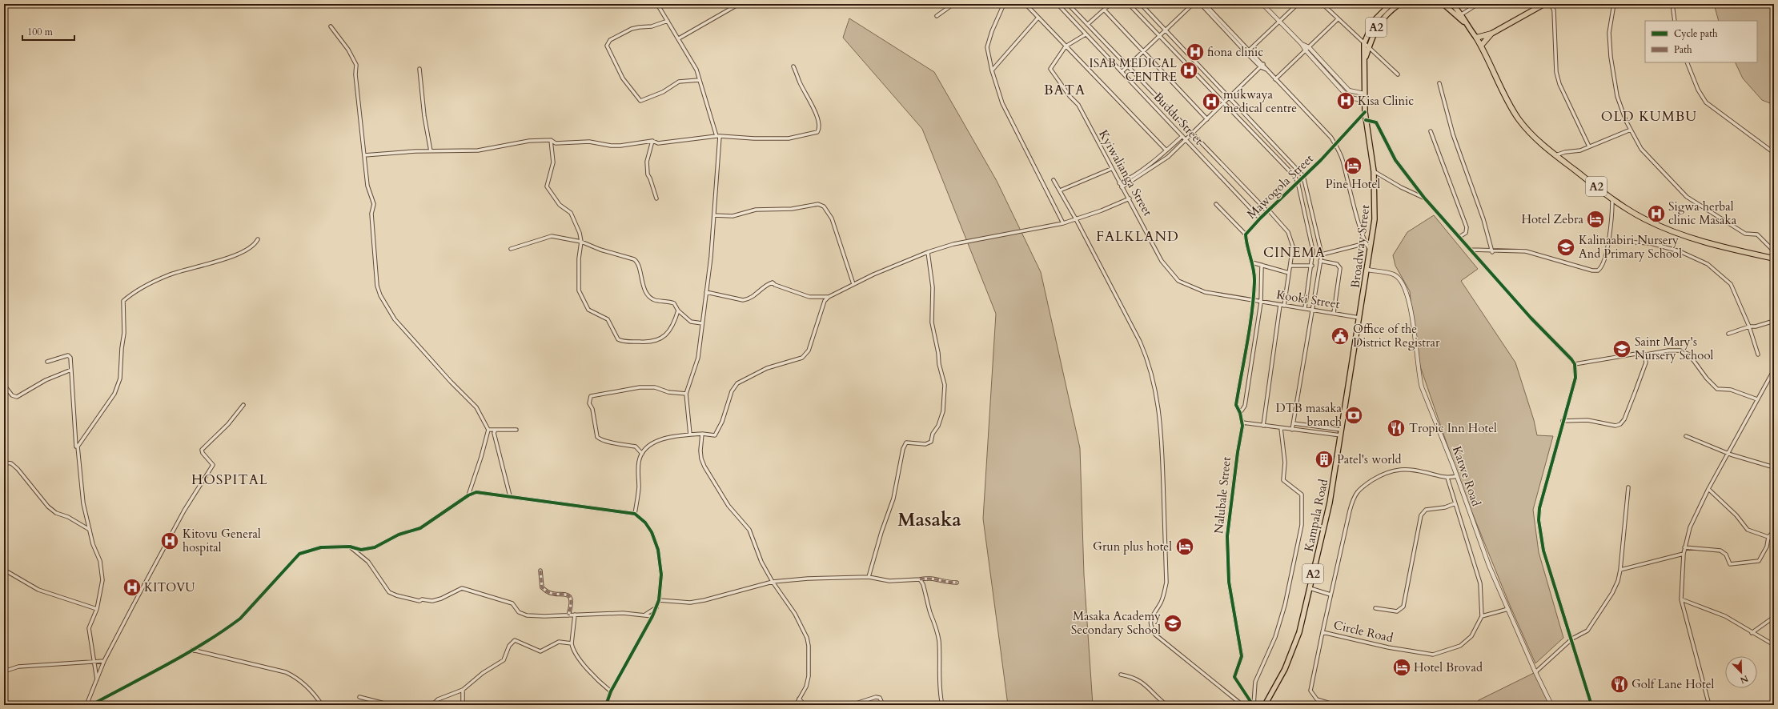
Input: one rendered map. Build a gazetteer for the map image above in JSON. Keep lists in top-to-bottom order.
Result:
{
  "streets": {
    "highway": ["A2"],
    "main road": ["Broadway Street", "Kampala Road"],
    "street": [
      "Buddu Street",
      "Kyiwalianga Street",
      "Mawogola Street",
      "Kooki Street",
      "Katwe Road",
      "Nalubale Street",
      "Circle Road"
    ]
  },
  "crossings": [
    ["Buddu Street", "Kyiwalianga Street"],
    ["Buddu Street", "Mawogola Street"],
    ["Kyiwalianga Street", "Mawogola Street"],
    ["Kyiwalianga Street", "Kooki Street"],
    ["Kyiwalianga Street", "Nalubale Street"],
    ["Mawogola Street", "Broadway Street"],
    ["Mawogola Street", "Kooki Street"],
    ["Mawogola Street", "Nalubale Street"],
    ["Broadway Street", "Kooki Street"],
    ["Broadway Street", "Katwe Road"],
    ["Broadway Street", "Kampala Road"],
    ["Kooki Street", "Nalubale Street"],
    ["Katwe Road", "Circle Road"]
  ],
  "districts": [
    "BATA",
    "OLD KUMBU",
    "FALKLAND",
    "CINEMA",
    "HOSPITAL",
    "Masaka"
  ],
  "places": {
    "hospital": [
      "fiona clinic",
      "ISAB MEDICAL CENTRE",
      "Kisa Clinic",
      "mukwaya medical centre",
      "Sigwa herbal clinic Masaka",
      "Kitovu General hospital",
      "KITOVU"
    ],
    "hotel": [
      "Pine Hotel",
      "Hotel Zebra",
      "Grun plus hotel",
      "Hotel Brovad"
    ],
    "school or university": ["Kalinaabiri Nursery And Primary School", "Saint Mary's Nursery School", "Masaka Academy Secondary School"],
    "public building": ["Office of the District Registrar"],
    "bank": ["DTB masaka branch"],
    "restaurant": ["Tropic Inn Hotel", "Golf Lane Hotel"],
    "building": ["Patel's world"]
  },
  "legend": ["Cycle path", "Path"],
  "scale_bar": "100 m",
  "north": "bottom right"
}
